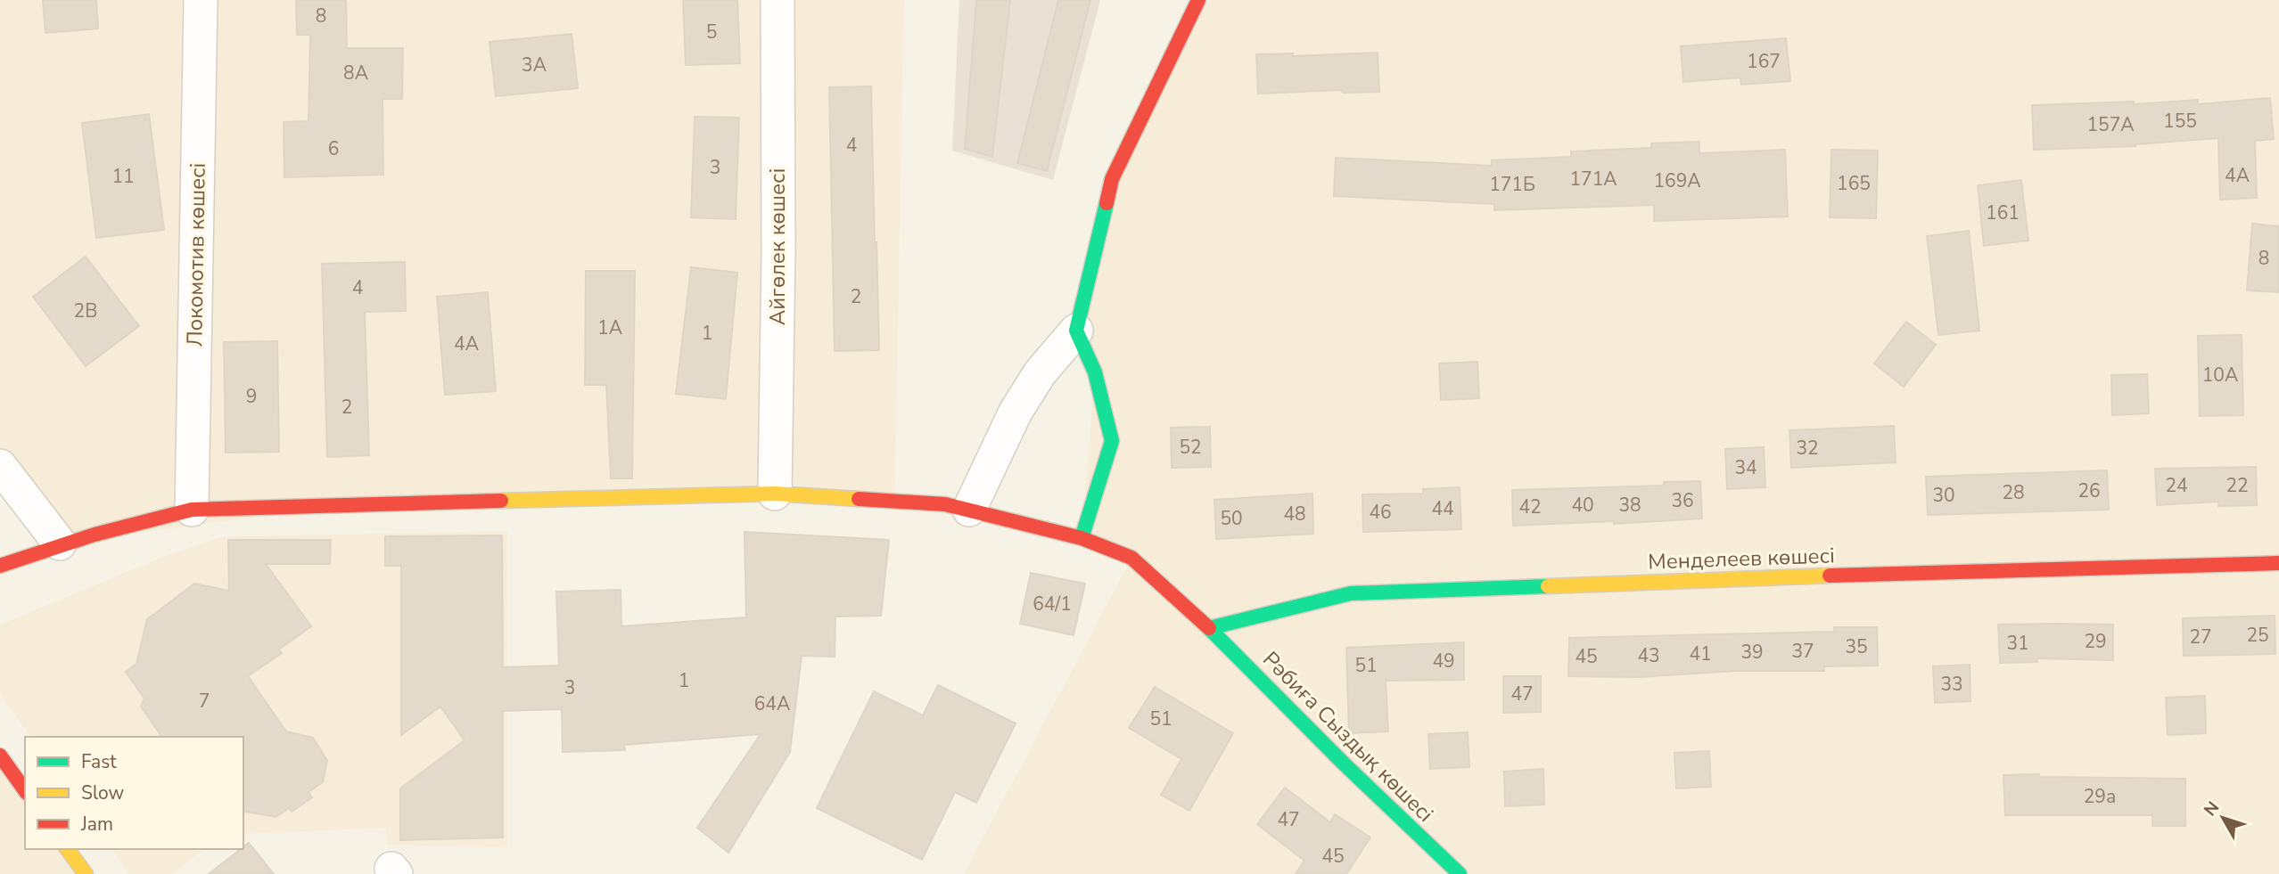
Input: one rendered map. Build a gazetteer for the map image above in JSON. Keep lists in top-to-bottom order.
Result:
{
  "streets": {
    "street": [
      "Айгөлек көшесі",
      "Локомотив көшесі",
      "Менделеев көшесі",
      "Рәбиға Сыздық көшесі"
    ]
  },
  "crossings": [
    ["Айгөлек көшесі", "Рәбиға Сыздық көшесі"],
    ["Локомотив көшесі", "Рәбиға Сыздық көшесі"],
    ["Менделеев көшесі", "Рәбиға Сыздық көшесі"]
  ],
  "house_numbers": [
    "8",
    "5",
    "167",
    "3А",
    "8А",
    "155",
    "157А",
    "4",
    "6",
    "3",
    "4А",
    "11",
    "171А",
    "169А",
    "165",
    "171Б",
    "161",
    "8",
    "4",
    "2",
    "2В",
    "1А",
    "1",
    "4А",
    "10А",
    "9",
    "2",
    "52",
    "32",
    "34",
    "24",
    "22",
    "26",
    "28",
    "30",
    "36",
    "40",
    "38",
    "42",
    "44",
    "46",
    "48",
    "50",
    "64/1",
    "25",
    "27",
    "29",
    "31",
    "35",
    "37",
    "39",
    "41",
    "43",
    "45",
    "49",
    "51",
    "1",
    "33",
    "3",
    "47",
    "7",
    "64А",
    "51",
    "29а",
    "47",
    "45"
  ],
  "legend": ["Fast", "Slow", "Jam"],
  "north": "top left"
}
